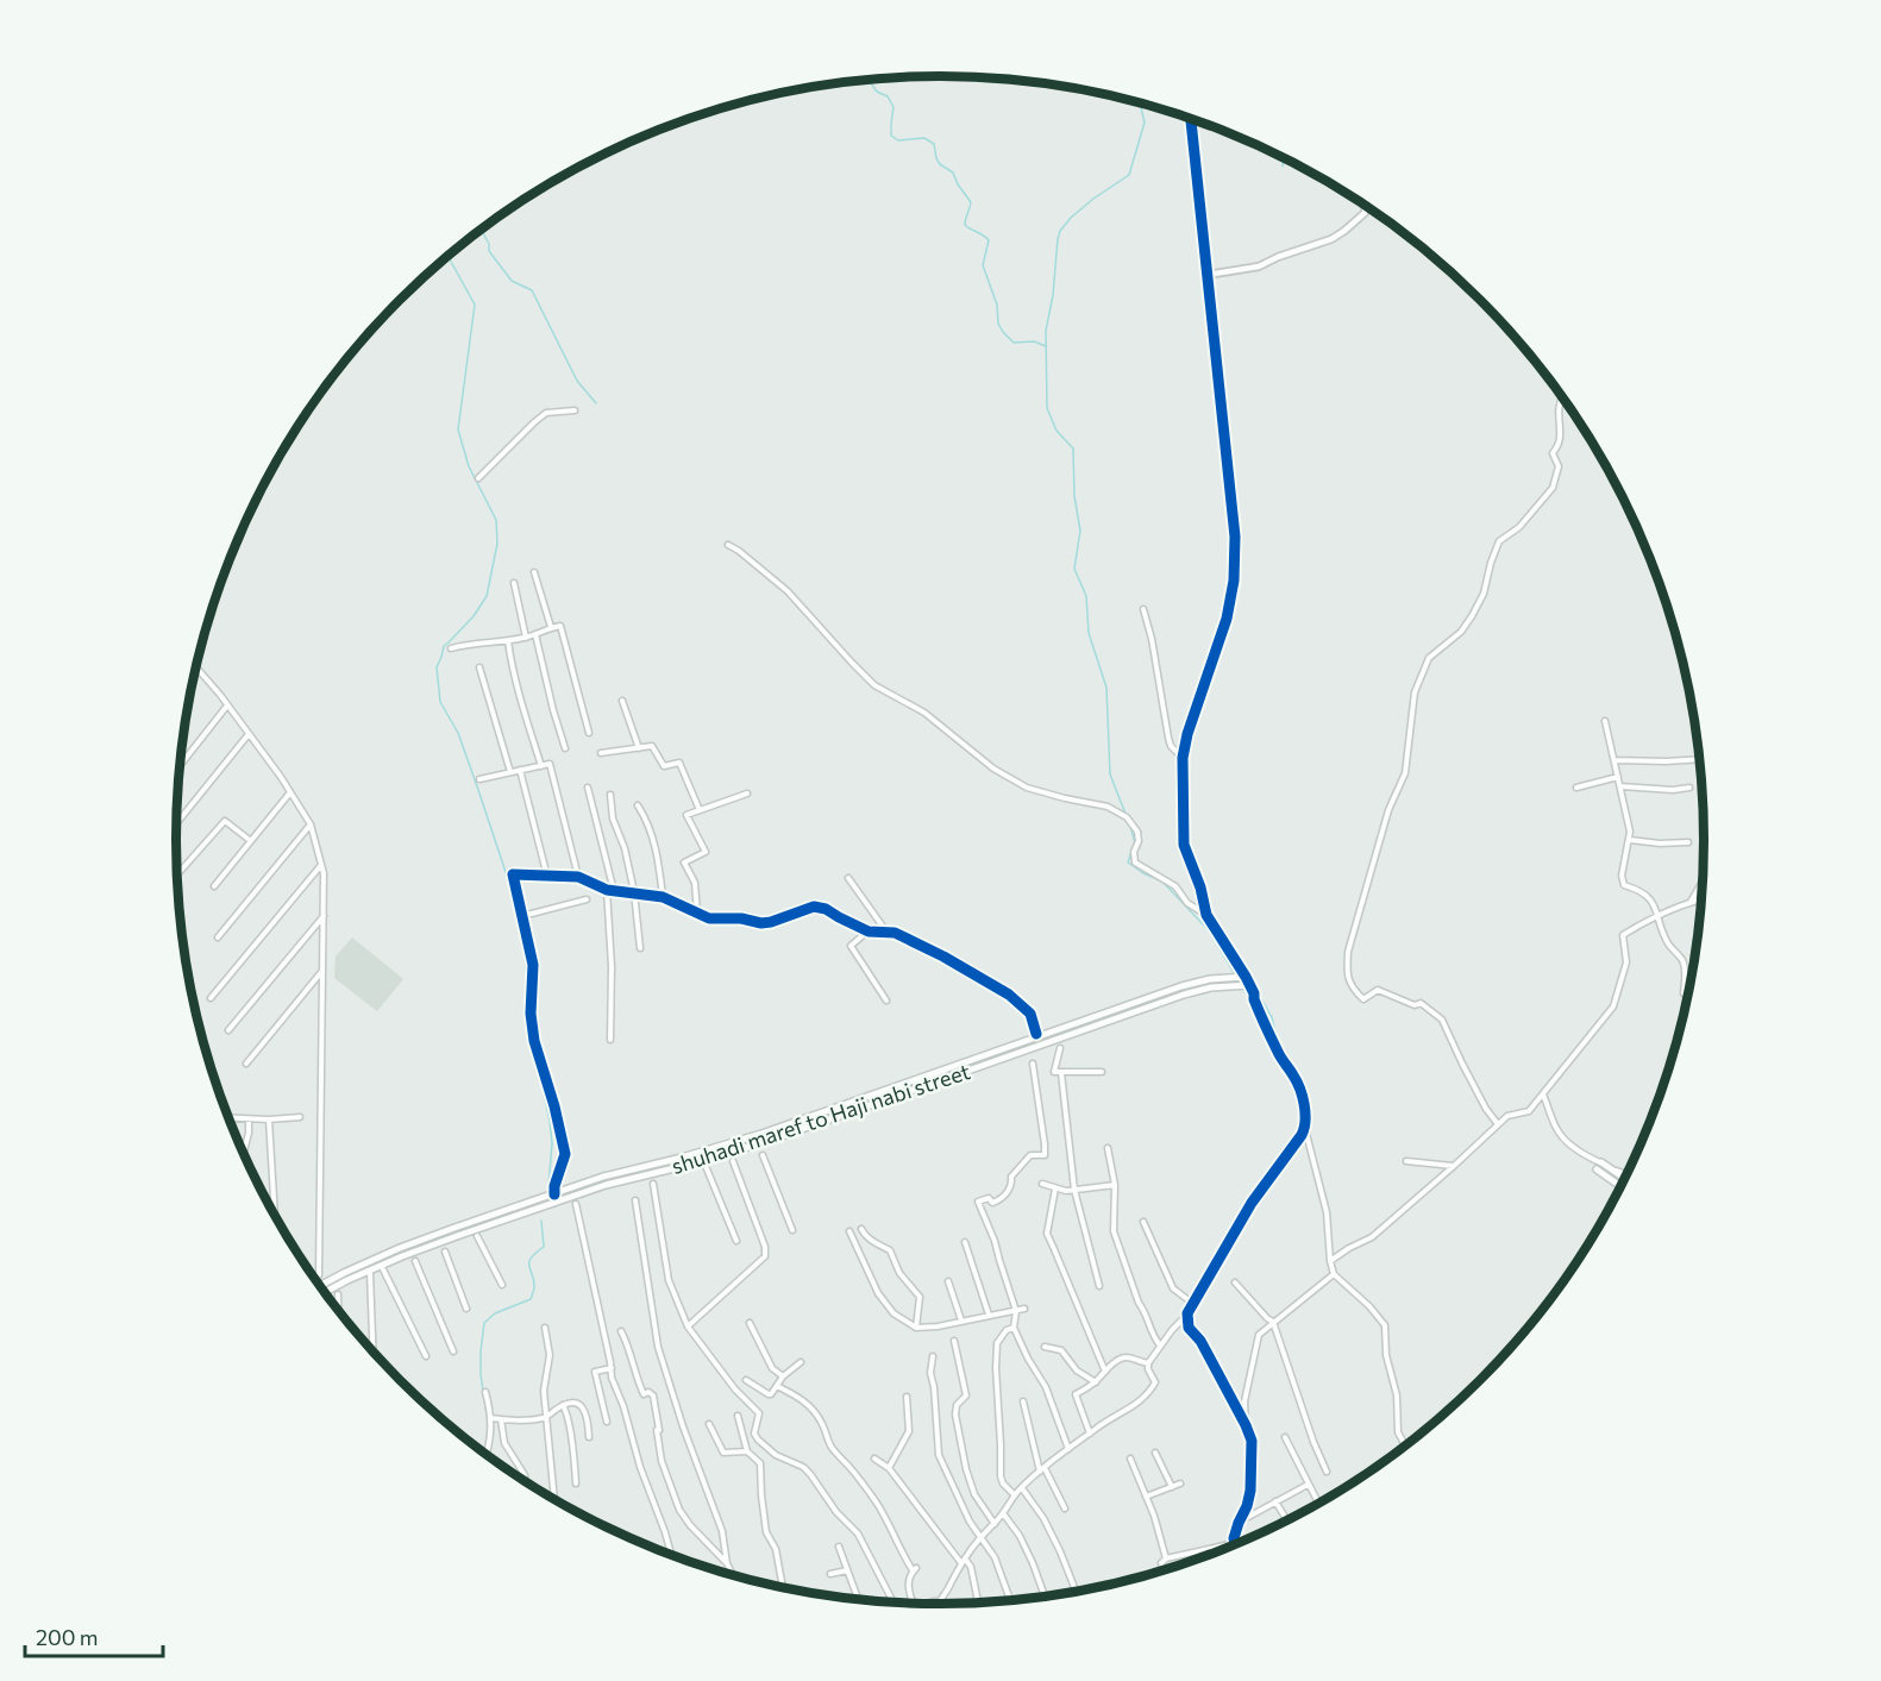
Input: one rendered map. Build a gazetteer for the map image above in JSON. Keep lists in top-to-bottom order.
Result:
{
  "streets": {
    "main road": ["shuhadi maref to Haji nabi street"]
  },
  "scale_bar": "200 m"
}
